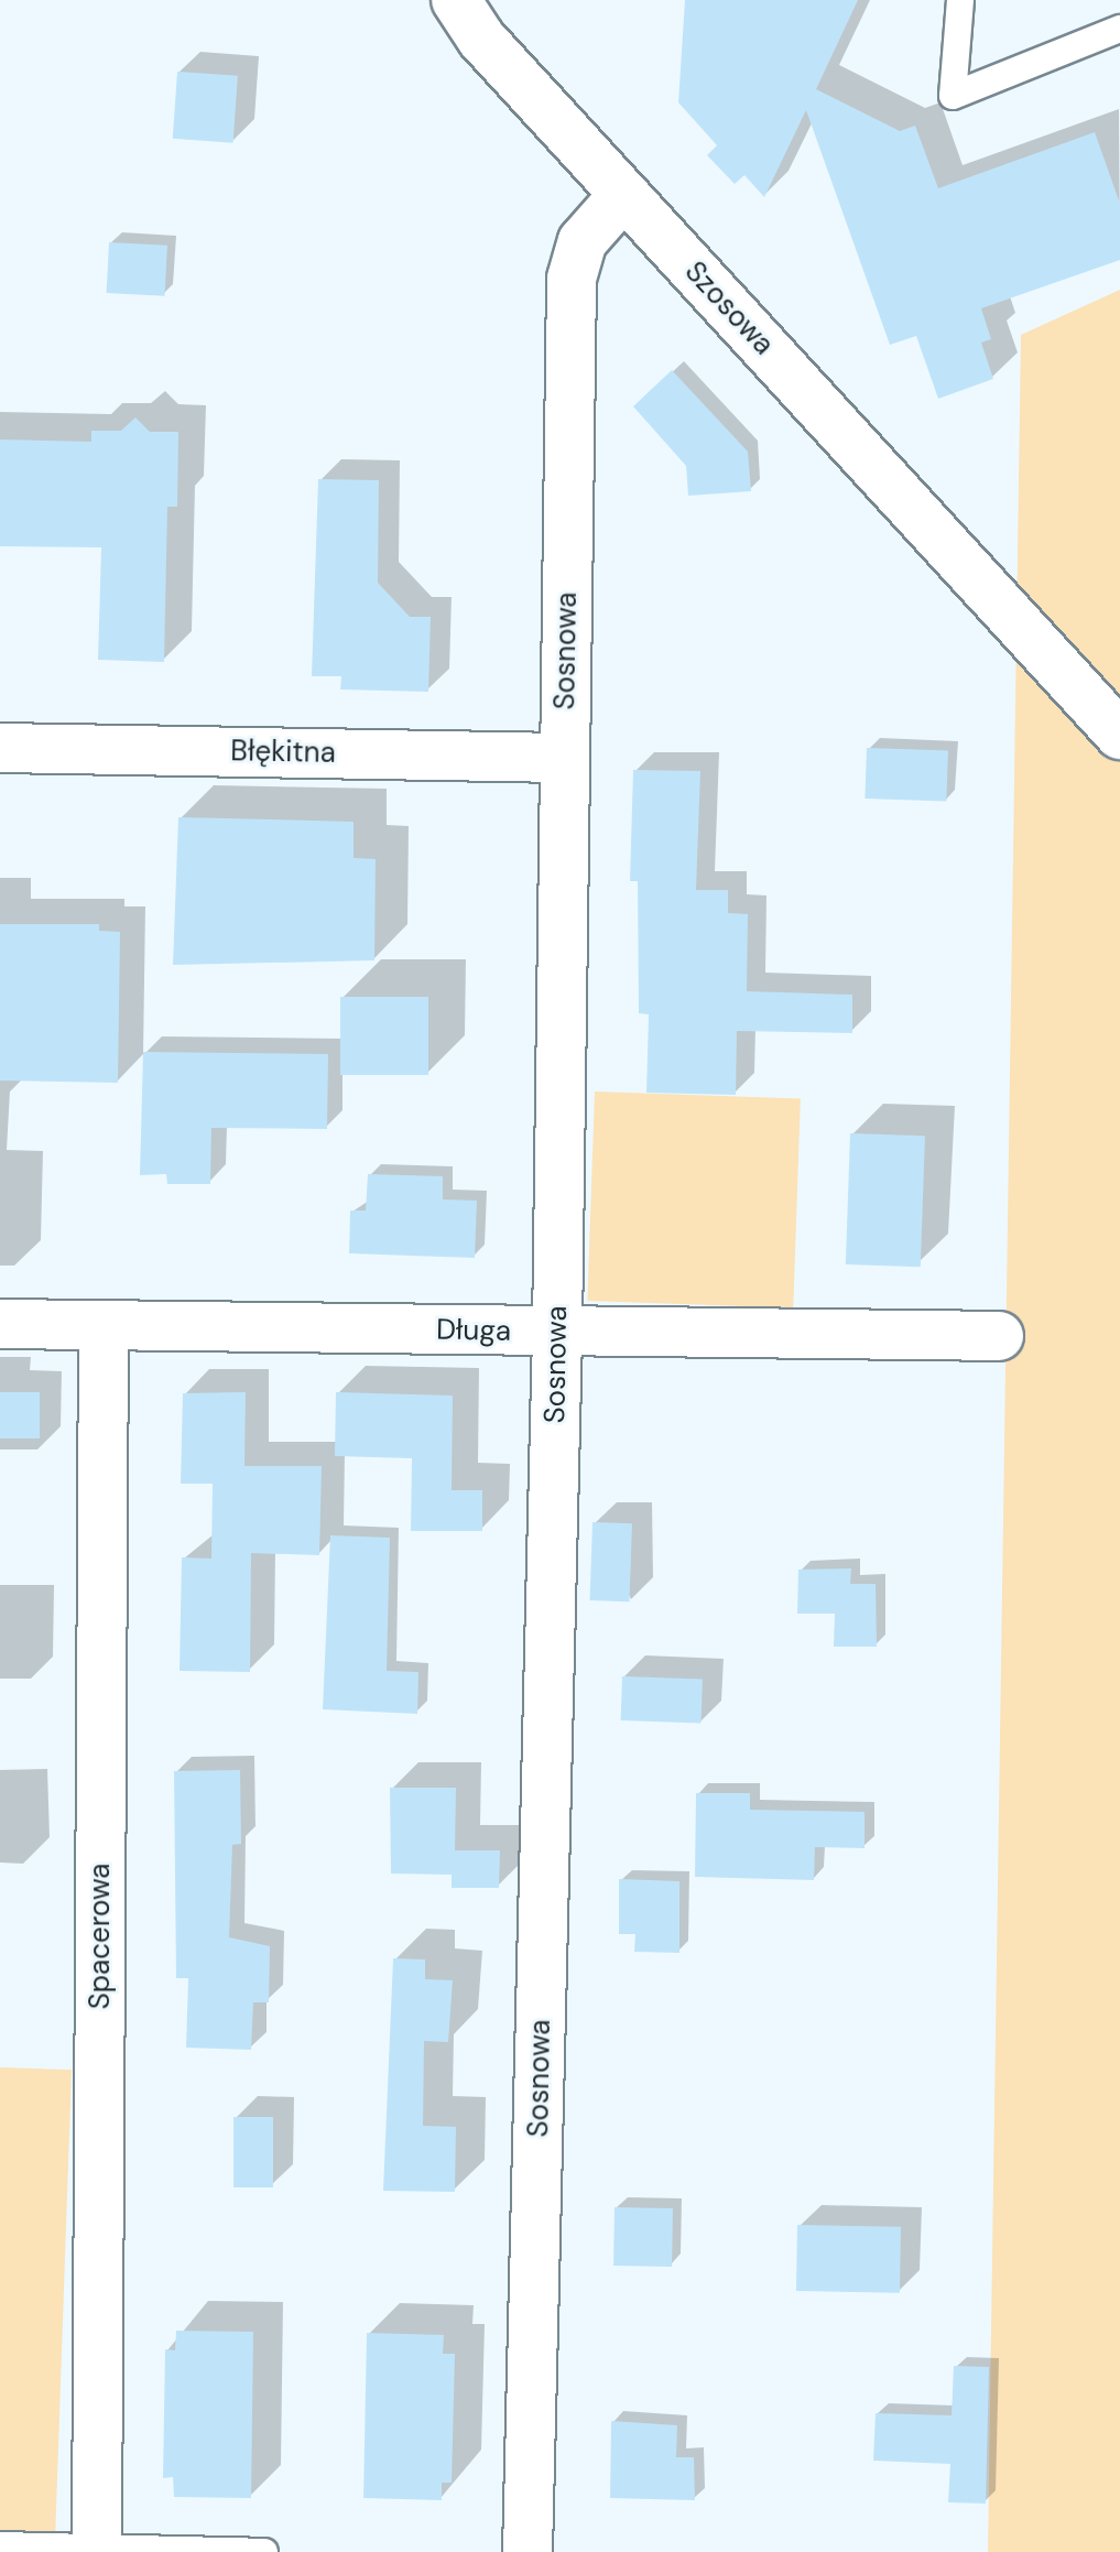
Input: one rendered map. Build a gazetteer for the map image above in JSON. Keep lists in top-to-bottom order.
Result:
{
  "streets": {
    "street": [
      "Szosowa",
      "Sosnowa",
      "Błękitna",
      "Długa",
      "Spacerowa"
    ]
  },
  "crossings": [
    ["Szosowa", "Sosnowa"],
    ["Sosnowa", "Błękitna"],
    ["Sosnowa", "Długa"],
    ["Długa", "Spacerowa"]
  ]
}
